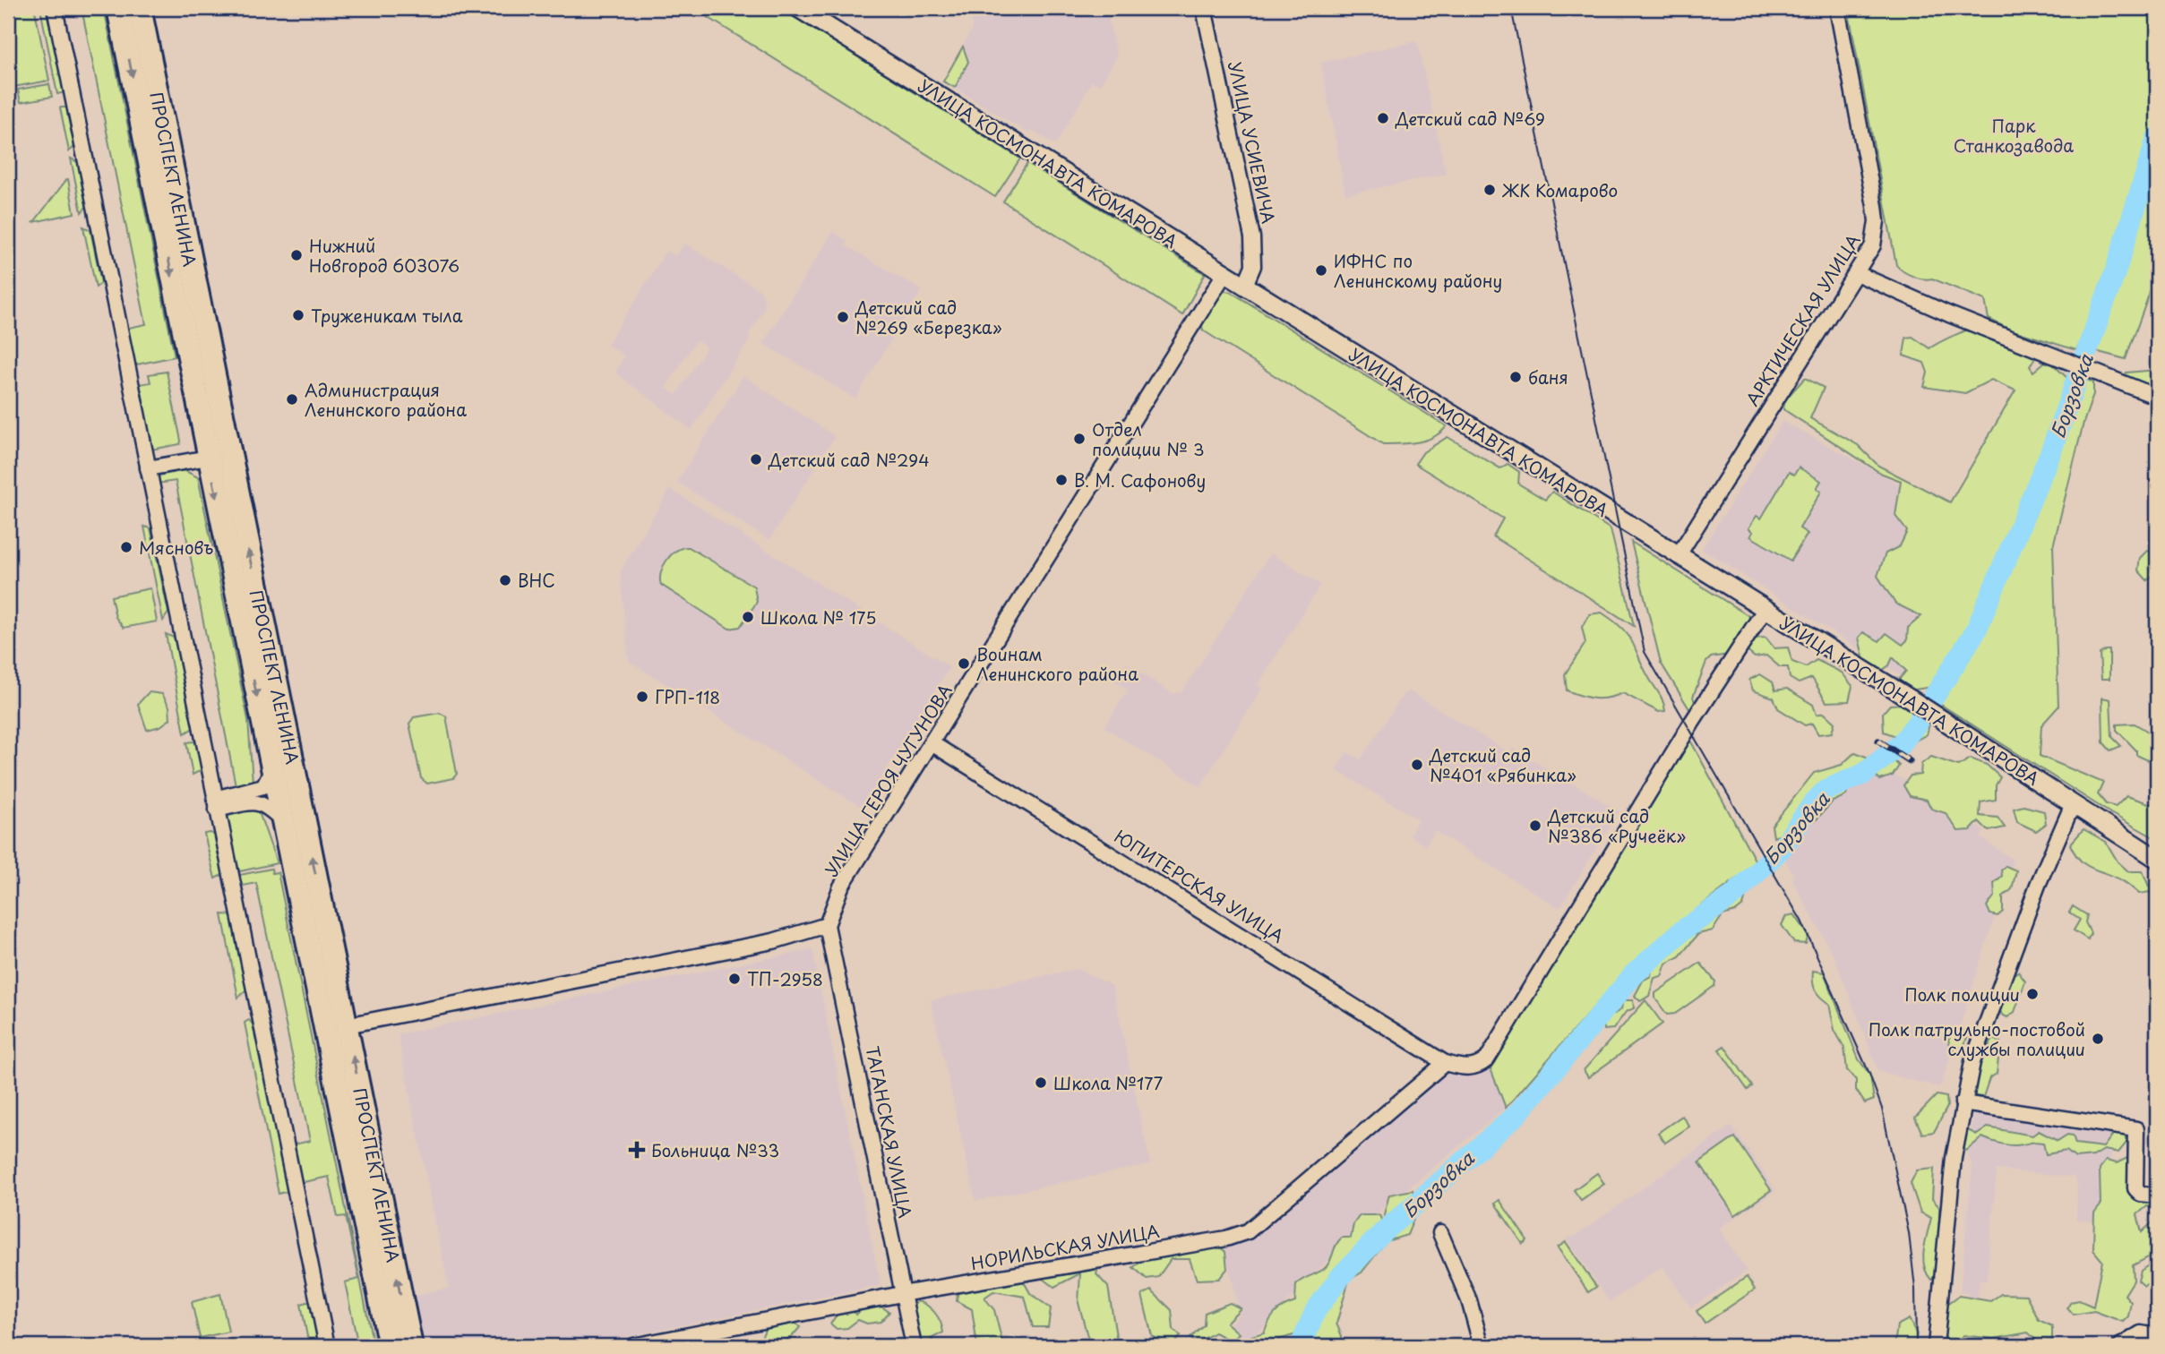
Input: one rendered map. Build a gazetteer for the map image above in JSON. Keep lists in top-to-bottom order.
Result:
{
  "streets": {
    "main road": ["ПРОСПЕКТ ЛЕНИНА"],
    "street": [
      "УЛИЦА УСИЕВИЧА",
      "УЛИЦА КОСМОНАВТА КОМАРОВА",
      "АРКТИЧЕСКАЯ УЛИЦА",
      "УЛИЦА ГЕРОЯ ЧУГУНОВА",
      "ЮПИТЕРСКАЯ УЛИЦА",
      "ТАГАНСКАЯ УЛИЦА",
      "НОРИЛЬСКАЯ УЛИЦА"
    ]
  },
  "crossings": [
    ["УЛИЦА УСИЕВИЧА", "УЛИЦА КОСМОНАВТА КОМАРОВА"],
    ["УЛИЦА КОСМОНАВТА КОМАРОВА", "АРКТИЧЕСКАЯ УЛИЦА"],
    ["УЛИЦА КОСМОНАВТА КОМАРОВА", "УЛИЦА ГЕРОЯ ЧУГУНОВА"],
    ["УЛИЦА ГЕРОЯ ЧУГУНОВА", "ЮПИТЕРСКАЯ УЛИЦА"],
    ["УЛИЦА ГЕРОЯ ЧУГУНОВА", "ТАГАНСКАЯ УЛИЦА"],
    ["ЮПИТЕРСКАЯ УЛИЦА", "НОРИЛЬСКАЯ УЛИЦА"],
    ["ТАГАНСКАЯ УЛИЦА", "НОРИЛЬСКАЯ УЛИЦА"]
  ],
  "water": ["Борзовка"],
  "parks": ["Парк Станкозавода"],
  "places": {
    "other": [
      "Детский сад №69",
      "ЖК Комарово",
      "Нижний Новгород 603076",
      "ИФНС по Ленинскому району",
      "Труженикам тыла",
      "Детский сад №269 «Березка»",
      "баня",
      "Администрация Ленинского района",
      "Отдел полиции № 3",
      "Детский сад №294",
      "В. М. Сафонову",
      "Мясновъ",
      "ВНС",
      "Школа № 175",
      "Воинам Ленинского района",
      "ГРП-118",
      "Детский сад №401 «Рябинка»",
      "Детский сад №386 «Ручеёк»",
      "ТП-2958",
      "Полк полиции",
      "Полк патрульно-постовой службы полиции",
      "Школа №177"
    ],
    "health": ["Больница №33"]
  }
}
